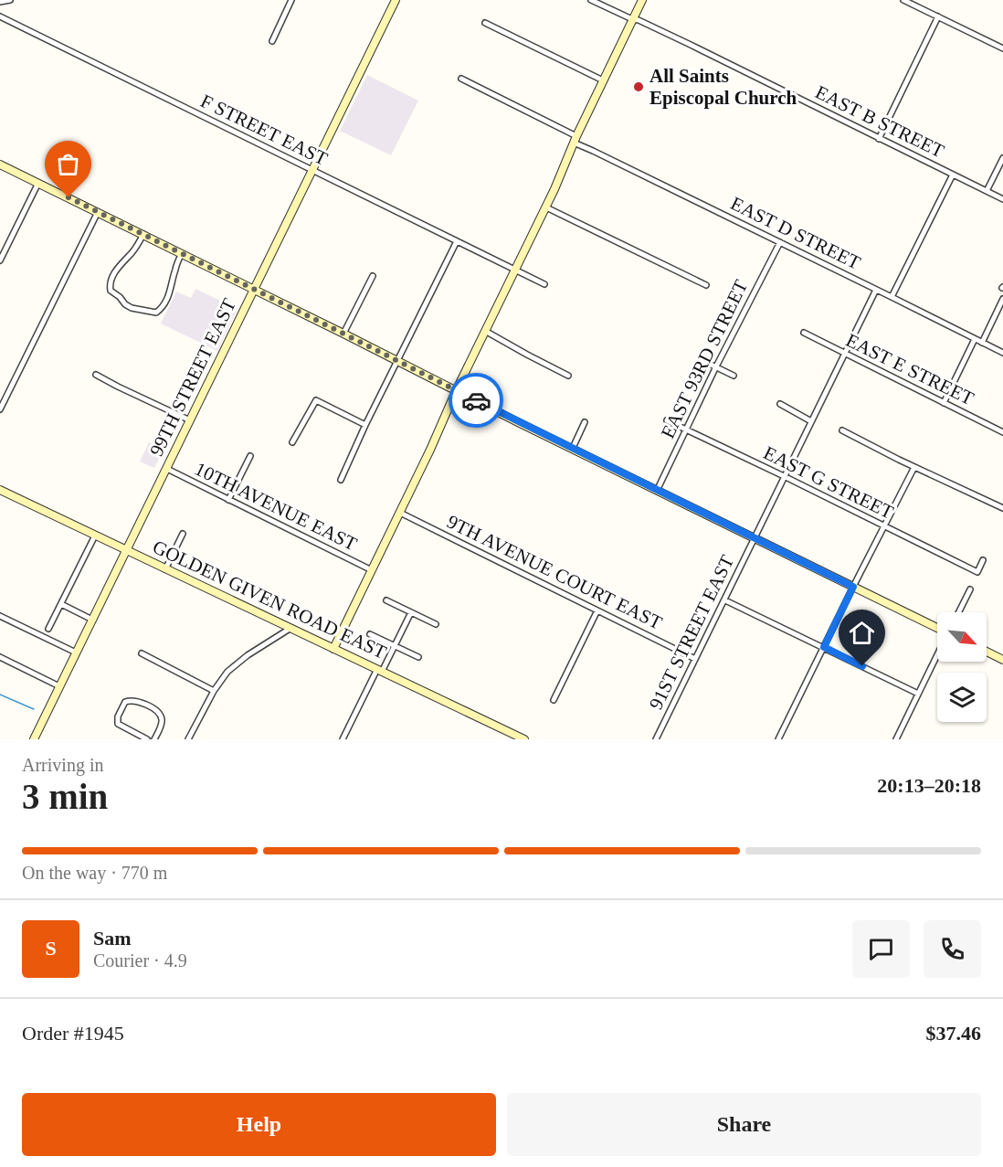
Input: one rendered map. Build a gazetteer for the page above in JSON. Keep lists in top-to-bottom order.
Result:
{
  "streets": {
    "street": [
      "EAST B STREET",
      "F STREET EAST",
      "EAST D STREET",
      "EAST 93RD STREET",
      "EAST E STREET",
      "99TH STREET EAST",
      "EAST G STREET",
      "10TH AVENUE EAST",
      "9TH AVENUE COURT EAST",
      "GOLDEN GIVEN ROAD EAST",
      "91ST STREET EAST"
    ]
  },
  "crossings": [
    ["F STREET EAST", "99TH STREET EAST"],
    ["EAST D STREET", "EAST 93RD STREET"],
    ["EAST D STREET", "91ST STREET EAST"],
    ["EAST 93RD STREET", "EAST G STREET"],
    ["EAST E STREET", "91ST STREET EAST"],
    ["99TH STREET EAST", "10TH AVENUE EAST"],
    ["99TH STREET EAST", "GOLDEN GIVEN ROAD EAST"],
    ["EAST G STREET", "91ST STREET EAST"],
    ["9TH AVENUE COURT EAST", "91ST STREET EAST"]
  ],
  "places": ["All Saints Episcopal Church"],
  "north": "bottom right",
  "page": {
    "heading": ["3 min", "Arriving in", "20:13–20:18"],
    "panel": [
      "Sam",
      "Courier · 4.9",
      "Order #1945",
      "$37.46"
    ],
    "bar": "On the way · 770 m",
    "round": "S",
    "buttons": ["Help", "Share"]
  }
}
